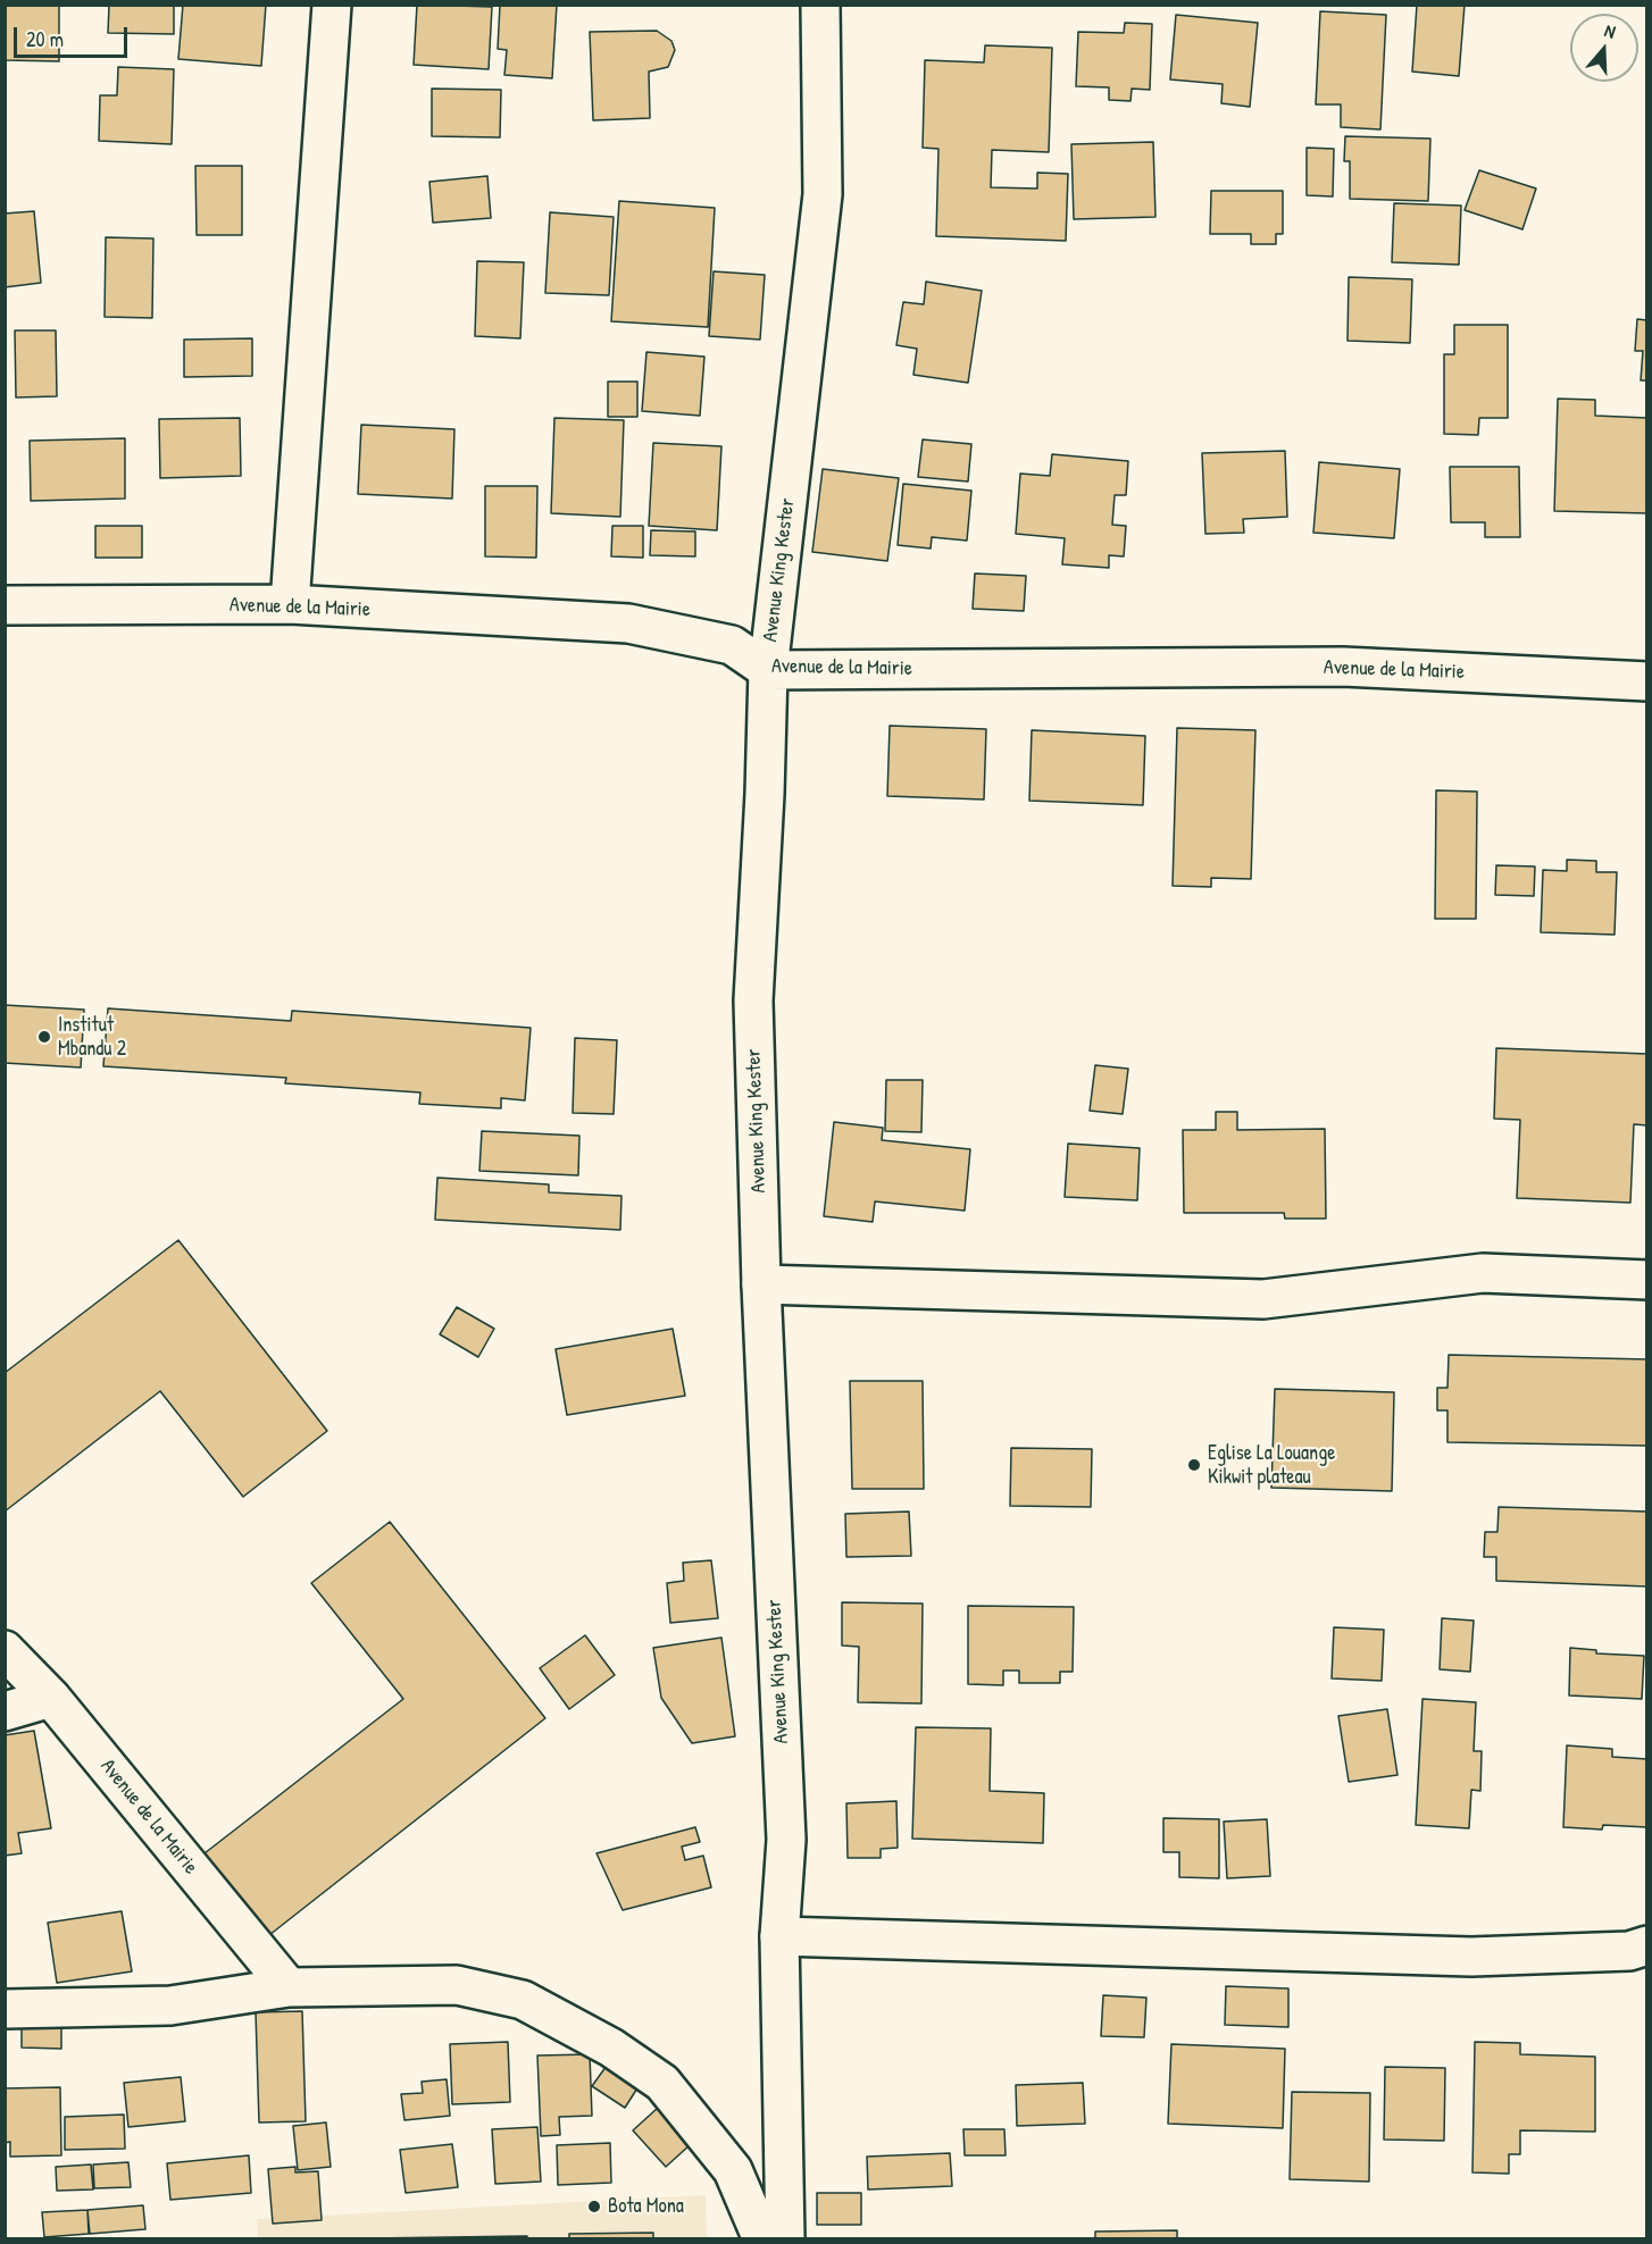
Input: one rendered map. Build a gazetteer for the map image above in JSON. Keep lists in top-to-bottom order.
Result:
{
  "streets": {
    "street": ["Avenue King Kester", "Avenue de la Mairie"]
  },
  "crossings": [
    ["Avenue King Kester", "Avenue de la Mairie"]
  ],
  "places": ["Institut Mbandu 2", "Eglise La Louange Kikwit plateau", "Bota Mona"],
  "scale_bar": "20 m",
  "north": "top"
}
